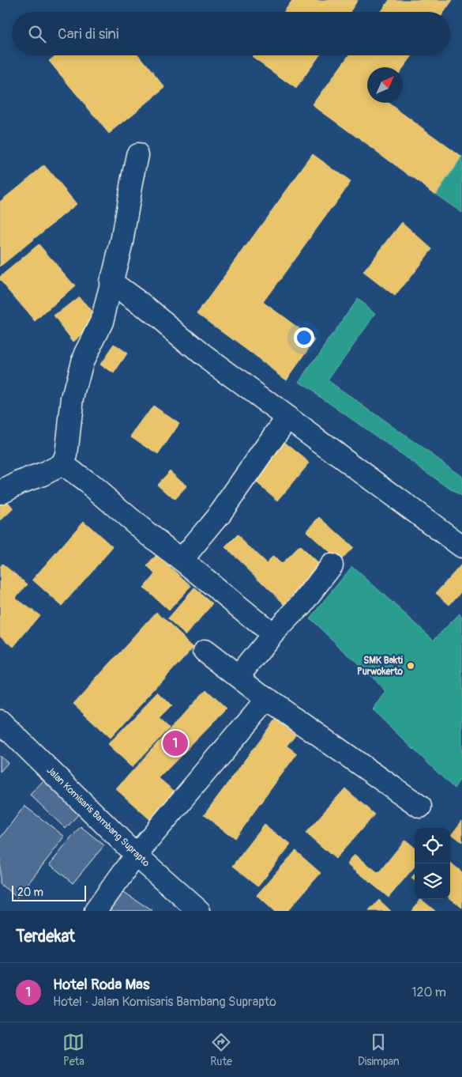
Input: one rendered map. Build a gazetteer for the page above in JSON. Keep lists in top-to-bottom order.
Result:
{
  "streets": {
    "street": ["Jalan Komisaris Bambang Suprapto"]
  },
  "places": ["SMK Bakti Purwokerto"],
  "scale_bar": "20 m",
  "north": "top right",
  "page": {
    "search": "Cari di sini",
    "pins": "1",
    "scale": "20 m",
    "heading": "Terdekat",
    "list": [
      {
        "mark": "1",
        "name": "Hotel Roda Mas",
        "note": "Hotel · Jalan Komisaris Bambang Suprapto",
        "value": "120 m"
      }
    ],
    "nav": ["Peta", "Rute", "Disimpan"]
  }
}
